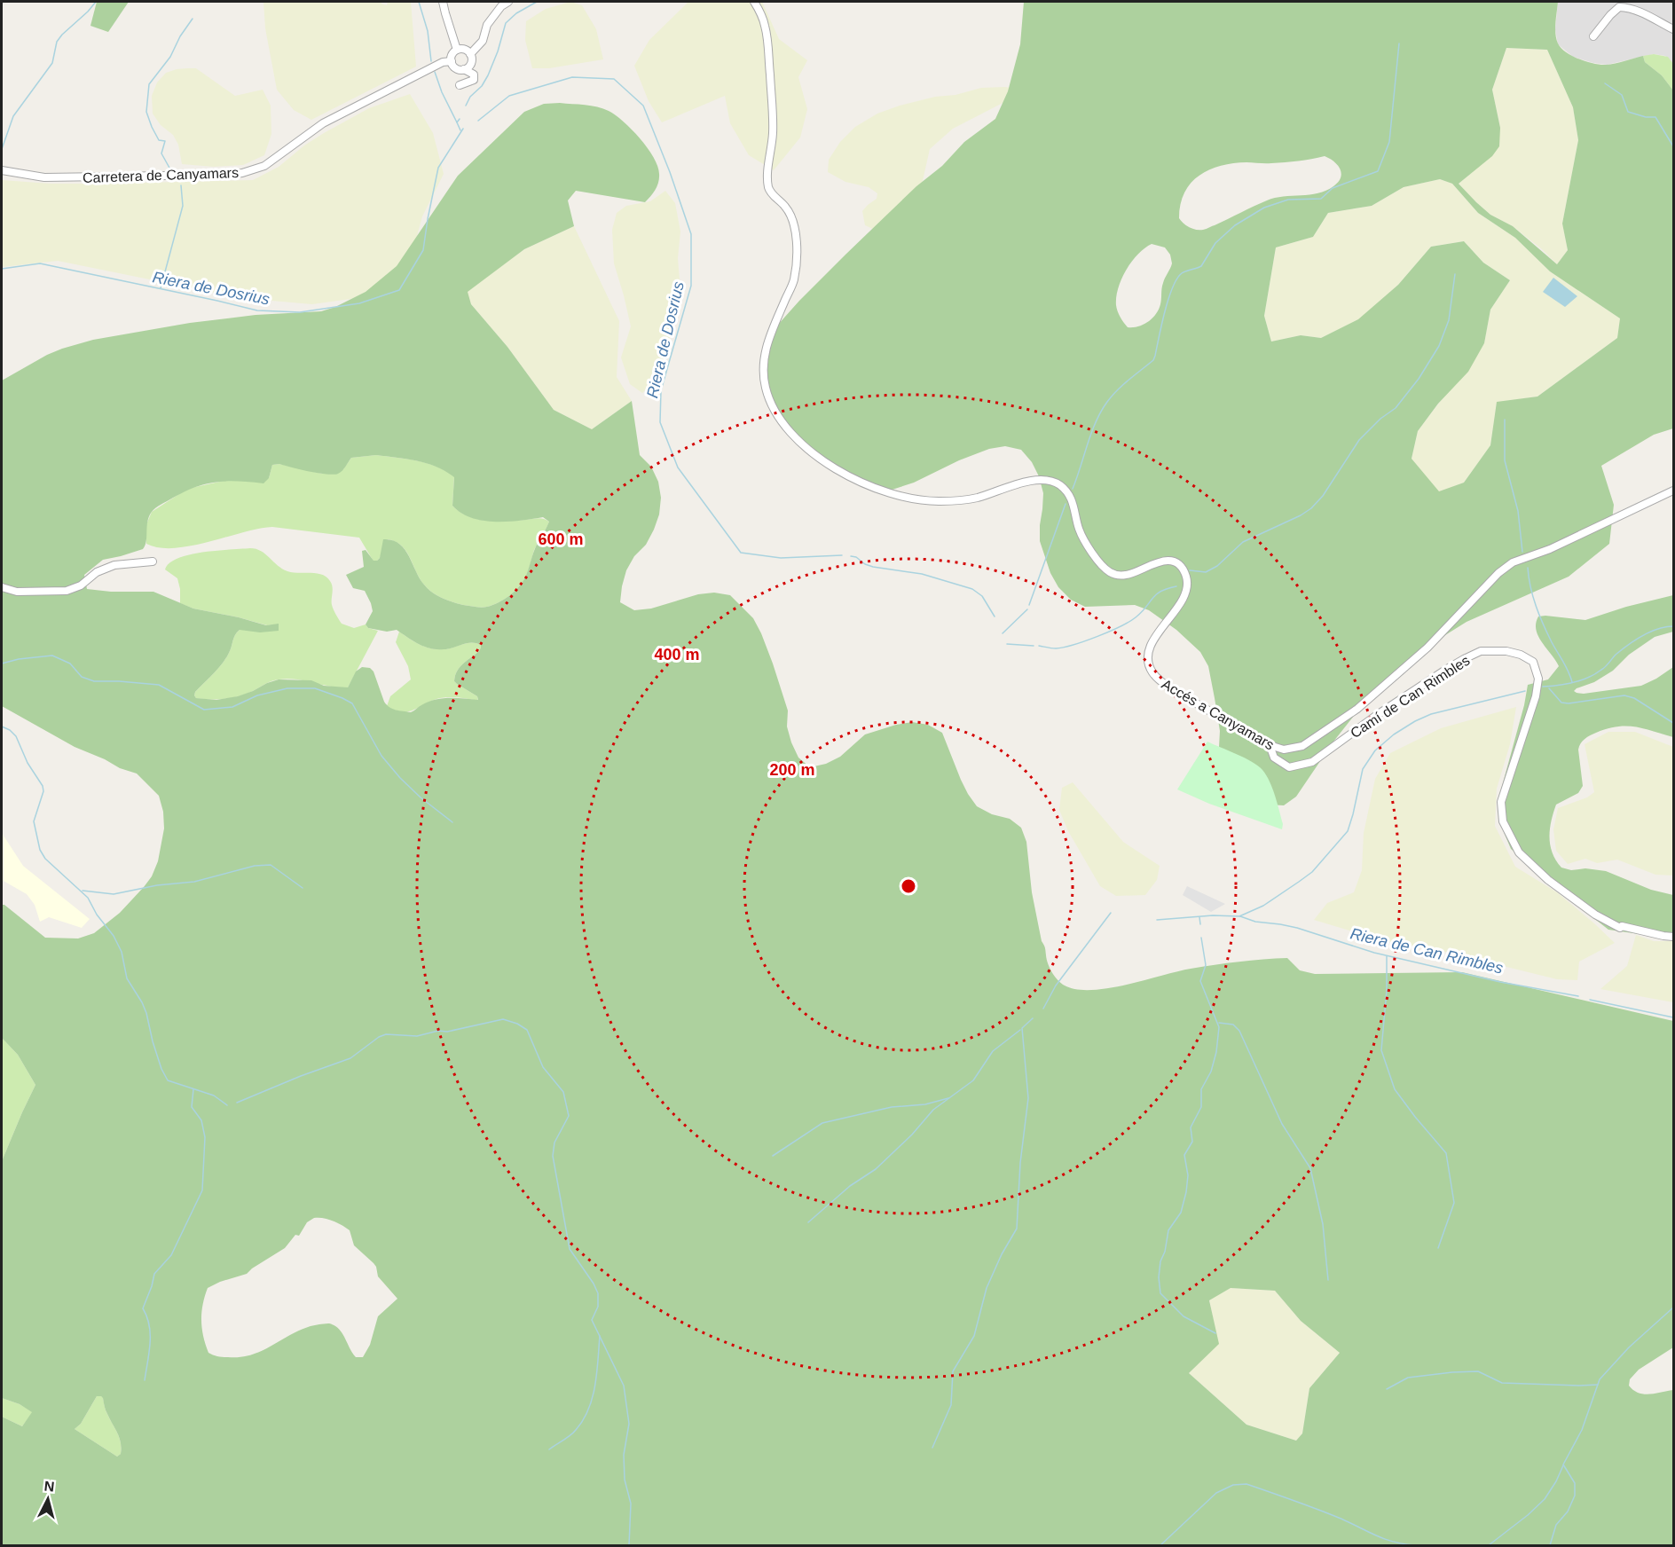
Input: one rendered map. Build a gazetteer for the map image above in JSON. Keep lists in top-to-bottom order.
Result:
{
  "streets": {
    "street": ["Carretera de Canyamars", "Camí de Can Rimbles", "Accés a Canyamars"]
  },
  "crossings": [
    ["Camí de Can Rimbles", "Accés a Canyamars"]
  ],
  "water": ["Riera de Dosrius", "Riera de Can Rimbles"],
  "north": "top",
  "rings": ["600 m", "400 m", "200 m"]
}
